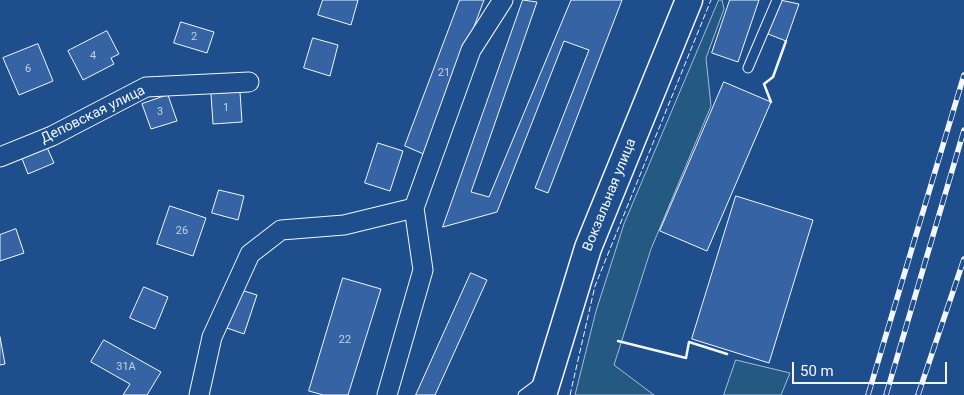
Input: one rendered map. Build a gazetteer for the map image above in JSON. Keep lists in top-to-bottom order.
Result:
{
  "streets": {
    "street": ["Деповская улица", "Вокзальная улица"]
  },
  "house_numbers": [
    "2",
    "4",
    "6",
    "21",
    "1",
    "3",
    "26",
    "22",
    "31А"
  ],
  "scale_bar": "50 m"
}
